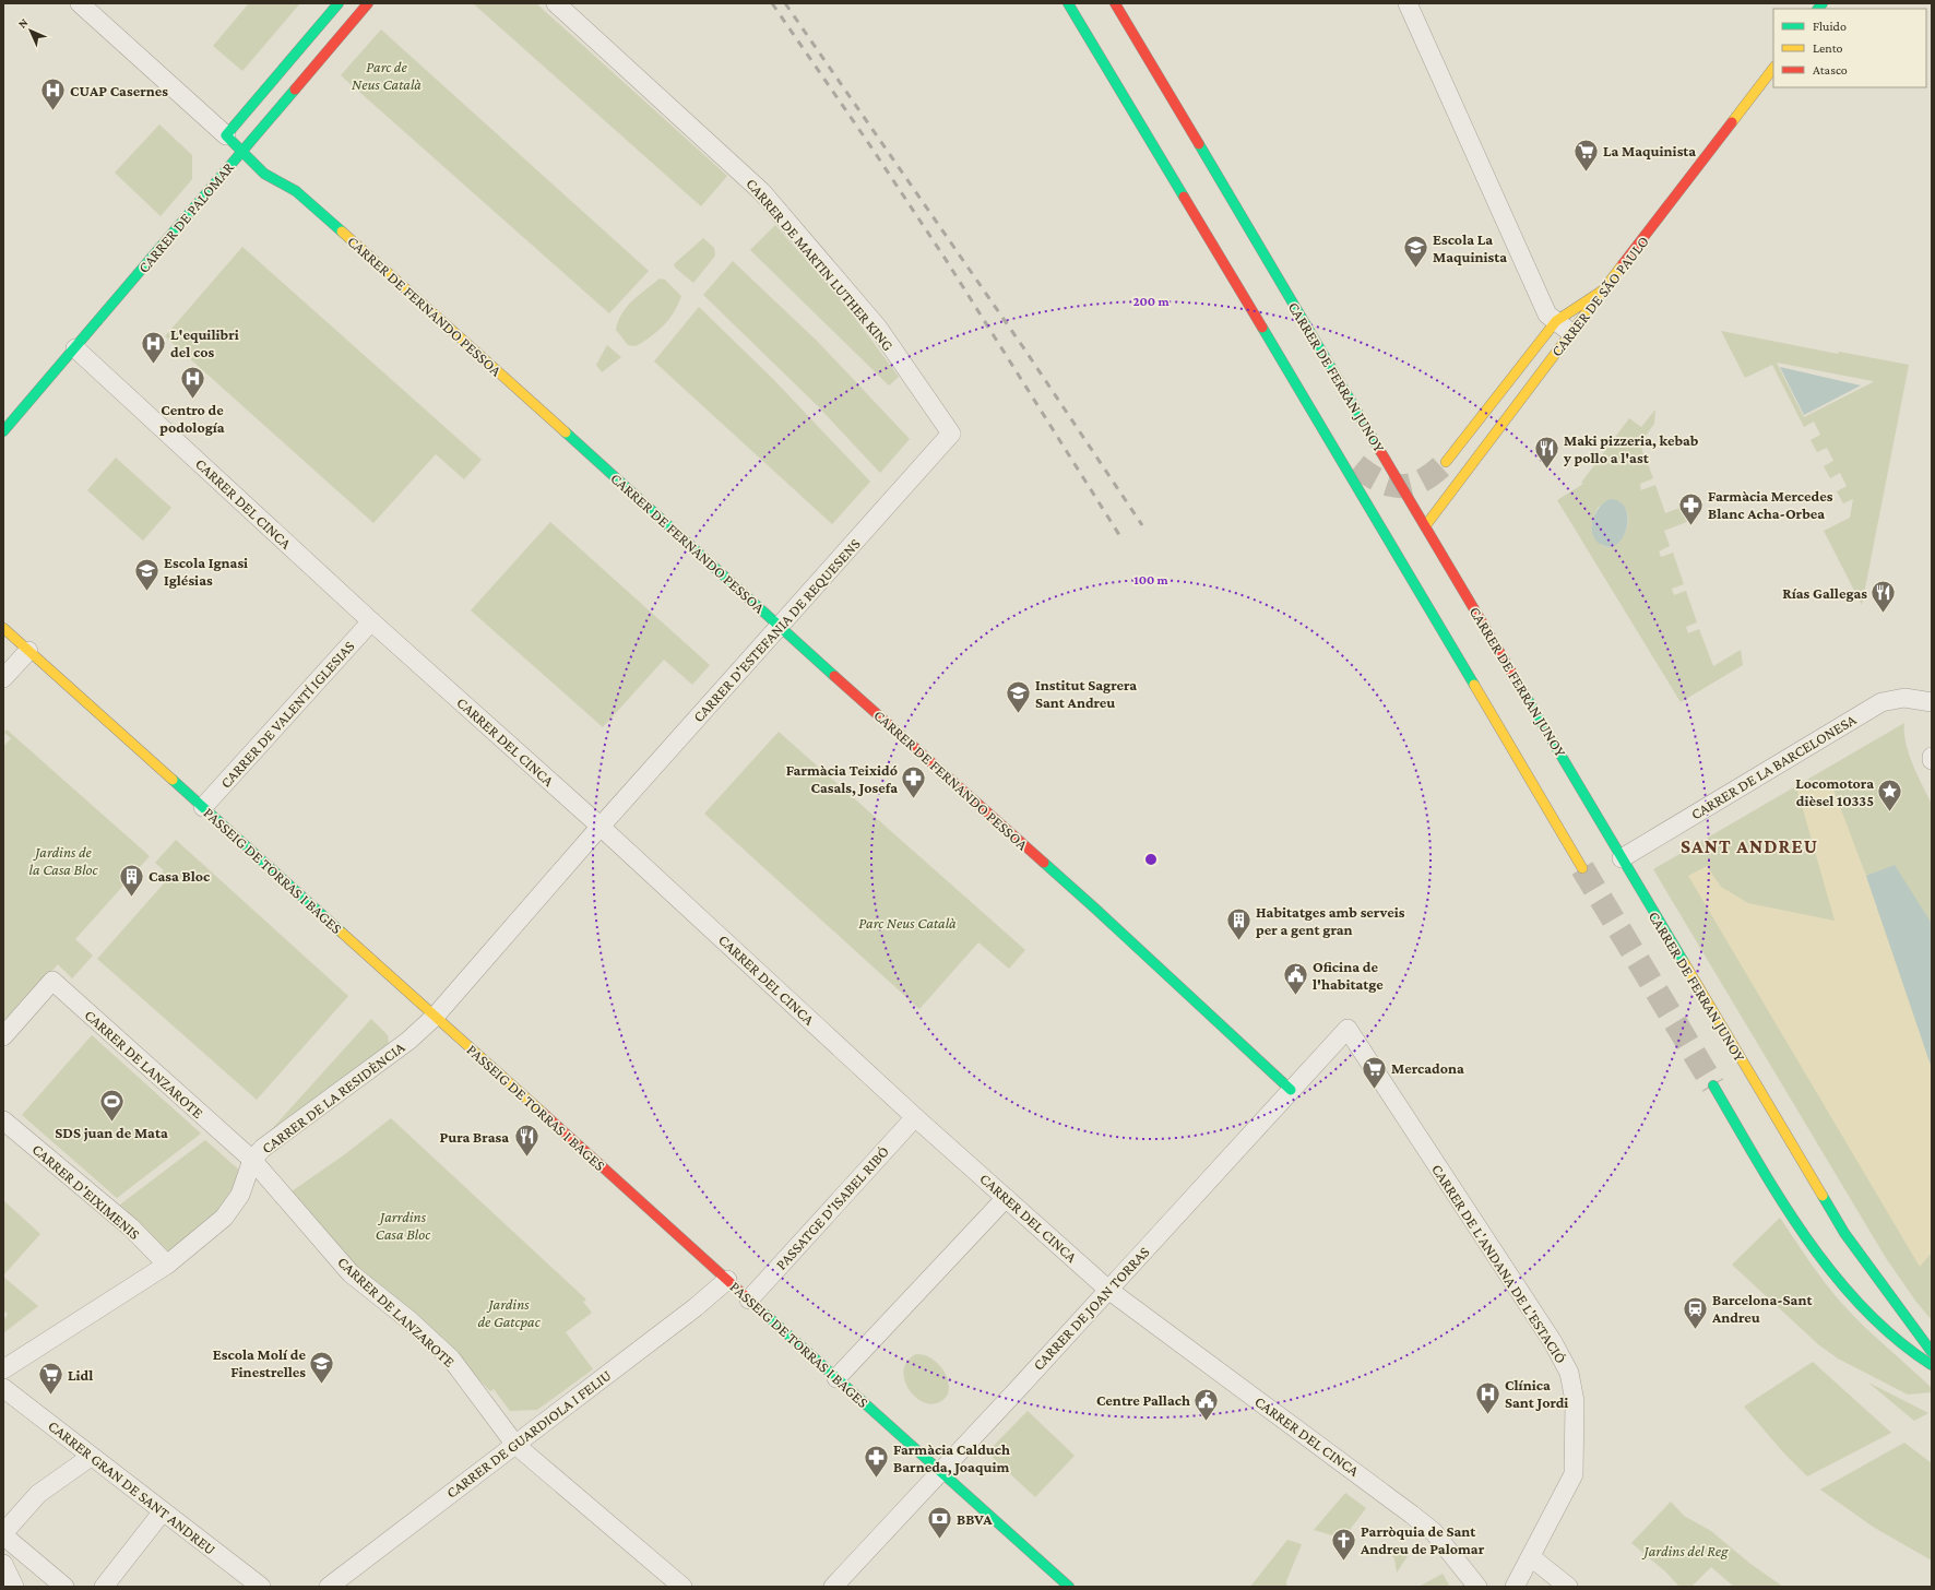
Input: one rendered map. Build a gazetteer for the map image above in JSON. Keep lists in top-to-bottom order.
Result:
{
  "streets": {
    "main road": [
      "CARRER DE PALOMAR",
      "CARRER DE SÃO PAULO",
      "CARRER DE FERNANDO PESSOA",
      "CARRER DE FERRAN JUNOY",
      "PASSEIG DE TORRAS I BAGES"
    ],
    "street": [
      "CARRER DE MARTIN LUTHER KING",
      "CARRER DEL CINCA",
      "CARRER D'ESTEFANIA DE REQUESENS",
      "CARRER DE VALENTÍ IGLESIAS",
      "CARRER DE LA BARCELONESA",
      "CARRER DE LANZAROTE",
      "CARRER DE LA RESIDÈNCIA",
      "CARRER D'EIXIMENIS",
      "PASSATGE D'ISABEL RIBÓ",
      "CARRER DE L'ANDANA DE L'ESTACIÓ",
      "CARRER DE JOAN TORRAS",
      "CARRER DE GUARDIOLA I FELIU",
      "CARRER GRAN DE SANT ANDREU"
    ]
  },
  "crossings": [
    ["CARRER DE PALOMAR", "CARRER DE FERNANDO PESSOA"],
    ["CARRER DE PALOMAR", "CARRER DEL CINCA"],
    ["CARRER DE MARTIN LUTHER KING", "CARRER D'ESTEFANIA DE REQUESENS"],
    ["CARRER DE SÃO PAULO", "CARRER DE FERRAN JUNOY"],
    ["CARRER DE FERNANDO PESSOA", "CARRER D'ESTEFANIA DE REQUESENS"],
    ["CARRER DE FERNANDO PESSOA", "CARRER DE JOAN TORRAS"],
    ["CARRER DE FERRAN JUNOY", "CARRER DE LA BARCELONESA"],
    ["CARRER DEL CINCA", "CARRER D'ESTEFANIA DE REQUESENS"],
    ["CARRER DEL CINCA", "CARRER DE VALENTÍ IGLESIAS"],
    ["CARRER DEL CINCA", "CARRER DE LA RESIDÈNCIA"],
    ["CARRER DEL CINCA", "PASSATGE D'ISABEL RIBÓ"],
    ["CARRER DEL CINCA", "CARRER DE JOAN TORRAS"],
    ["CARRER D'ESTEFANIA DE REQUESENS", "CARRER DE LA RESIDÈNCIA"],
    ["CARRER DE VALENTÍ IGLESIAS", "PASSEIG DE TORRAS I BAGES"],
    ["PASSEIG DE TORRAS I BAGES", "CARRER DE LA RESIDÈNCIA"],
    ["PASSEIG DE TORRAS I BAGES", "PASSATGE D'ISABEL RIBÓ"],
    ["PASSEIG DE TORRAS I BAGES", "CARRER DE JOAN TORRAS"],
    ["PASSEIG DE TORRAS I BAGES", "CARRER DE GUARDIOLA I FELIU"],
    ["CARRER DE LANZAROTE", "CARRER DE LA RESIDÈNCIA"],
    ["CARRER DE LANZAROTE", "CARRER DE GUARDIOLA I FELIU"],
    ["CARRER DE LA RESIDÈNCIA", "CARRER D'EIXIMENIS"],
    ["CARRER DE L'ANDANA DE L'ESTACIÓ", "CARRER DE JOAN TORRAS"]
  ],
  "districts": ["SANT ANDREU"],
  "parks": [
    "Parc de Neus Català",
    "Jardins de la Casa Bloc",
    "Parc Neus Català",
    "Jarrdins Casa Bloc",
    "Jardins de Gatcpac",
    "Jardins del Reg"
  ],
  "places": {
    "hospital": [
      "CUAP Casernes",
      "L'equilibri del cos",
      "Centro de podología",
      "Clínica Sant Jordi"
    ],
    "supermarket": ["La Maquinista", "Mercadona", "Lidl"],
    "school or university": [
      "Escola La Maquinista",
      "Escola Ignasi Iglésias",
      "Institut Sagrera Sant Andreu",
      "Escola Molí de Finestrelles"
    ],
    "restaurant": ["Maki pizzeria, kebab y pollo a l'ast", "Rías Gallegas", "Pura Brasa"],
    "pharmacy": ["Farmàcia Mercedes Blanc Acha-Orbea", "Farmàcia Teixidó Casals, Josefa", "Farmàcia Calduch Barneda, Joaquim"],
    "place": ["Locomotora dièsel 10335"],
    "building": ["Casa Bloc", "Habitatges amb serveis per a gent gran"],
    "public building": ["Oficina de l'habitatge", "Centre Pallach"],
    "sports": ["SDS juan de Mata"],
    "station": ["Barcelona-Sant Andreu"],
    "bank": ["BBVA"],
    "church": ["Parròquia de Sant Andreu de Palomar"]
  },
  "legend": ["Fluido", "Lento", "Atasco"],
  "north": "top left",
  "rings": ["200 m", "100 m"]
}
